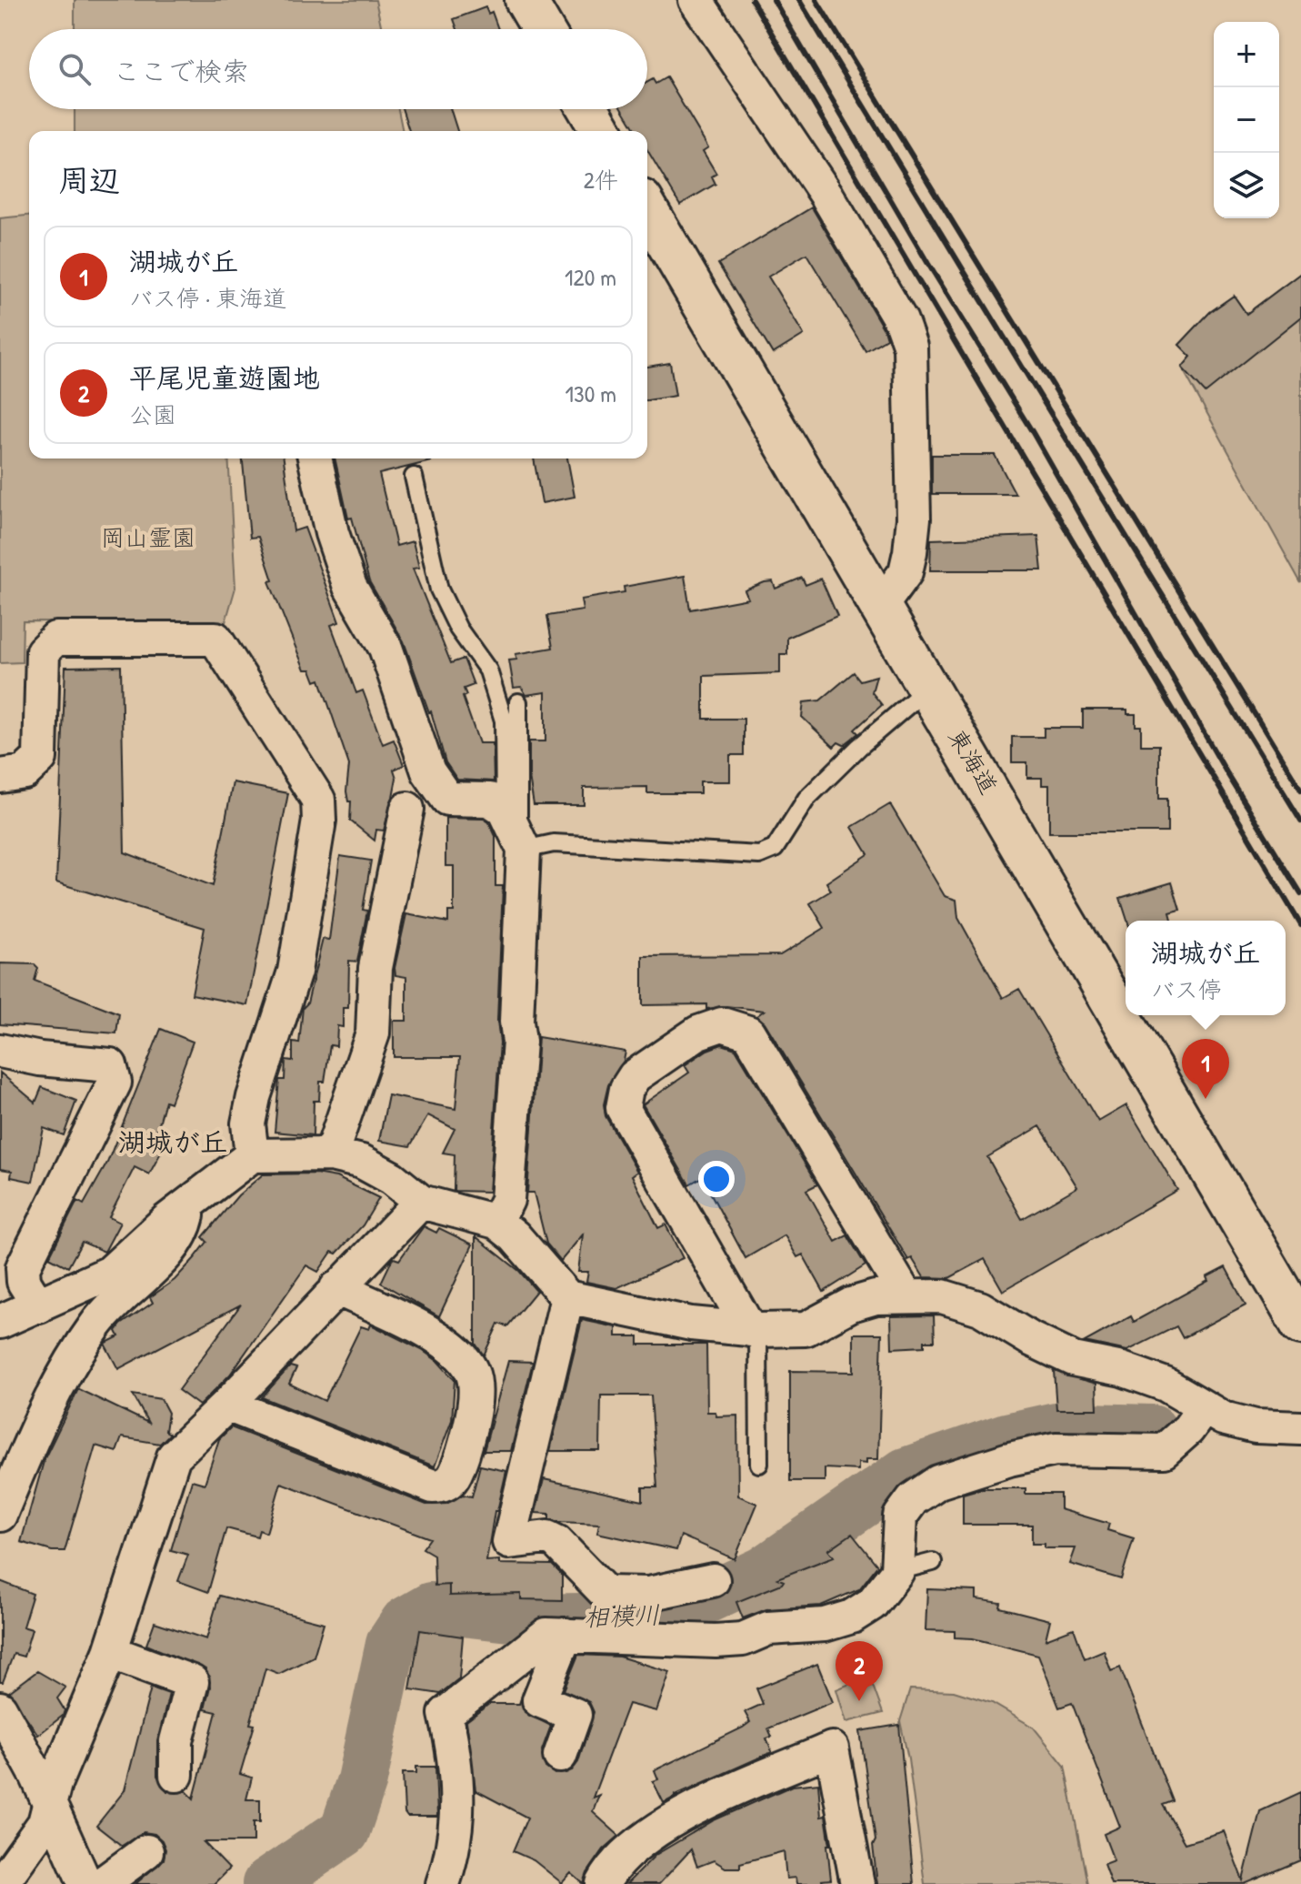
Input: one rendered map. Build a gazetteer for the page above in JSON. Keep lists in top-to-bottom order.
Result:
{
  "streets": {
    "highway": ["東海道"]
  },
  "districts": ["湖城が丘"],
  "water": ["相模川"],
  "parks": ["岡山霊園"],
  "page": {
    "map_buttons": ["+", "−"],
    "search": "ここで検索",
    "heading": ["周辺", "2件"],
    "list": [
      {
        "mark": "1",
        "name": "湖城が丘",
        "note": "バス停 · 東海道",
        "value": "120 m"
      },
      {
        "mark": "2",
        "name": "平尾児童遊園地",
        "note": "公園",
        "value": "130 m"
      }
    ],
    "popup": ["湖城が丘", "バス停"],
    "pins": ["1", "2"]
  }
}
